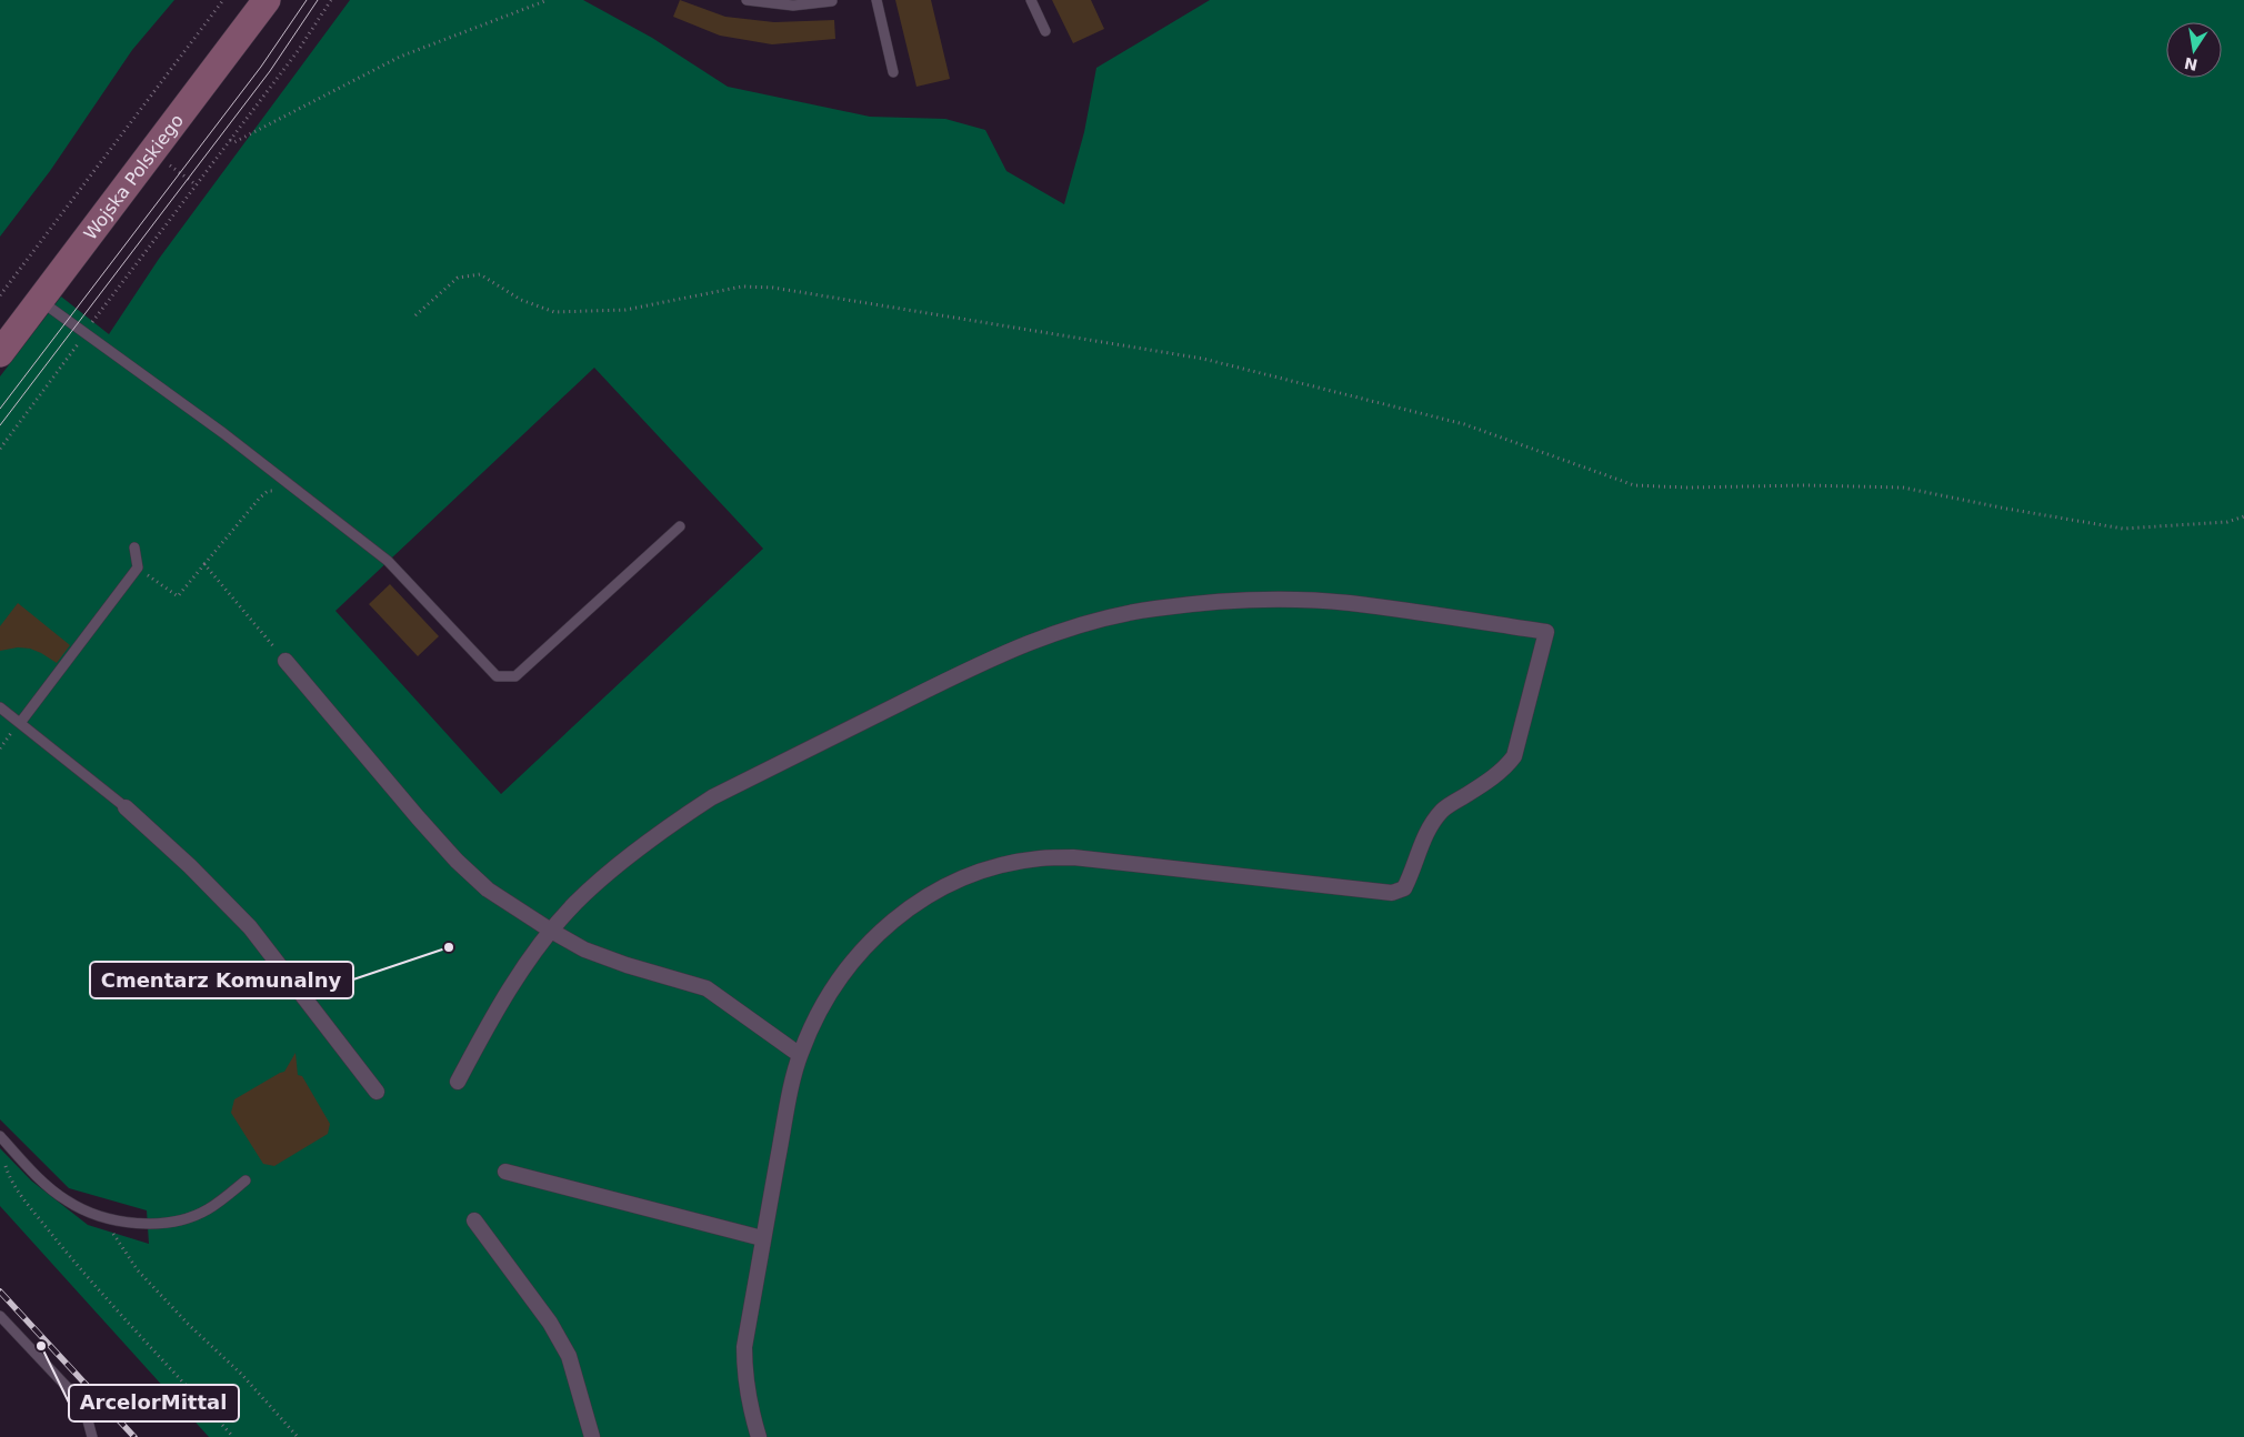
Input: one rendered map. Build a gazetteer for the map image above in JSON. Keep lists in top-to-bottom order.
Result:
{
  "streets": {
    "main road": ["Wojska Polskiego"]
  },
  "places": ["Cmentarz Komunalny", "ArcelorMittal"],
  "north": "bottom"
}
